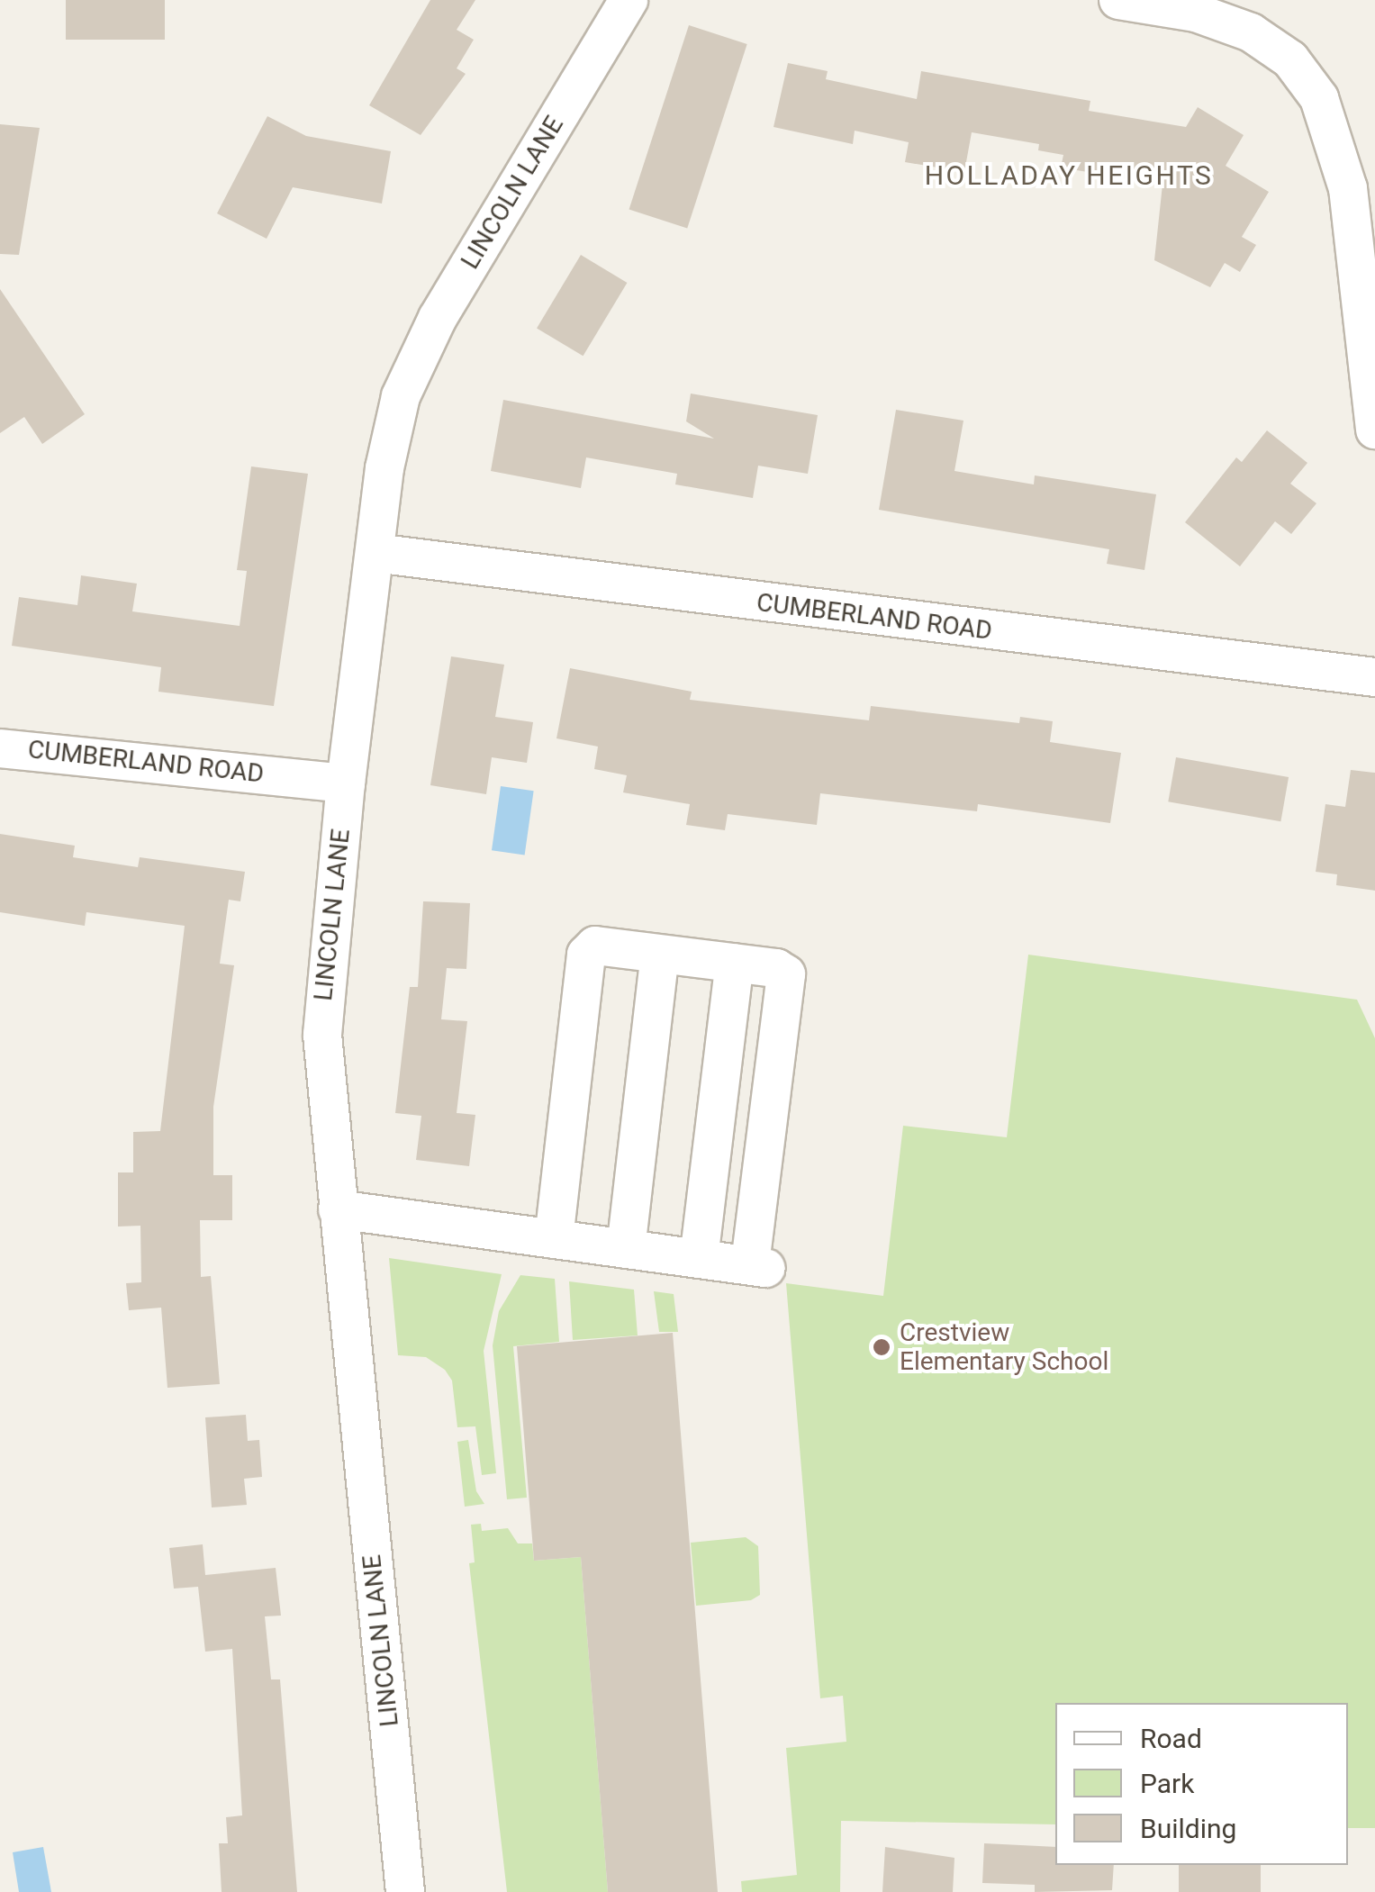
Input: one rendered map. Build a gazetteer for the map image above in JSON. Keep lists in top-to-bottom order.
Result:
{
  "streets": {
    "street": ["LINCOLN LANE", "CUMBERLAND ROAD"]
  },
  "crossings": [
    ["LINCOLN LANE", "CUMBERLAND ROAD"]
  ],
  "districts": ["HOLLADAY HEIGHTS"],
  "places": ["Crestview Elementary School"],
  "legend": ["Road", "Park", "Building"]
}
